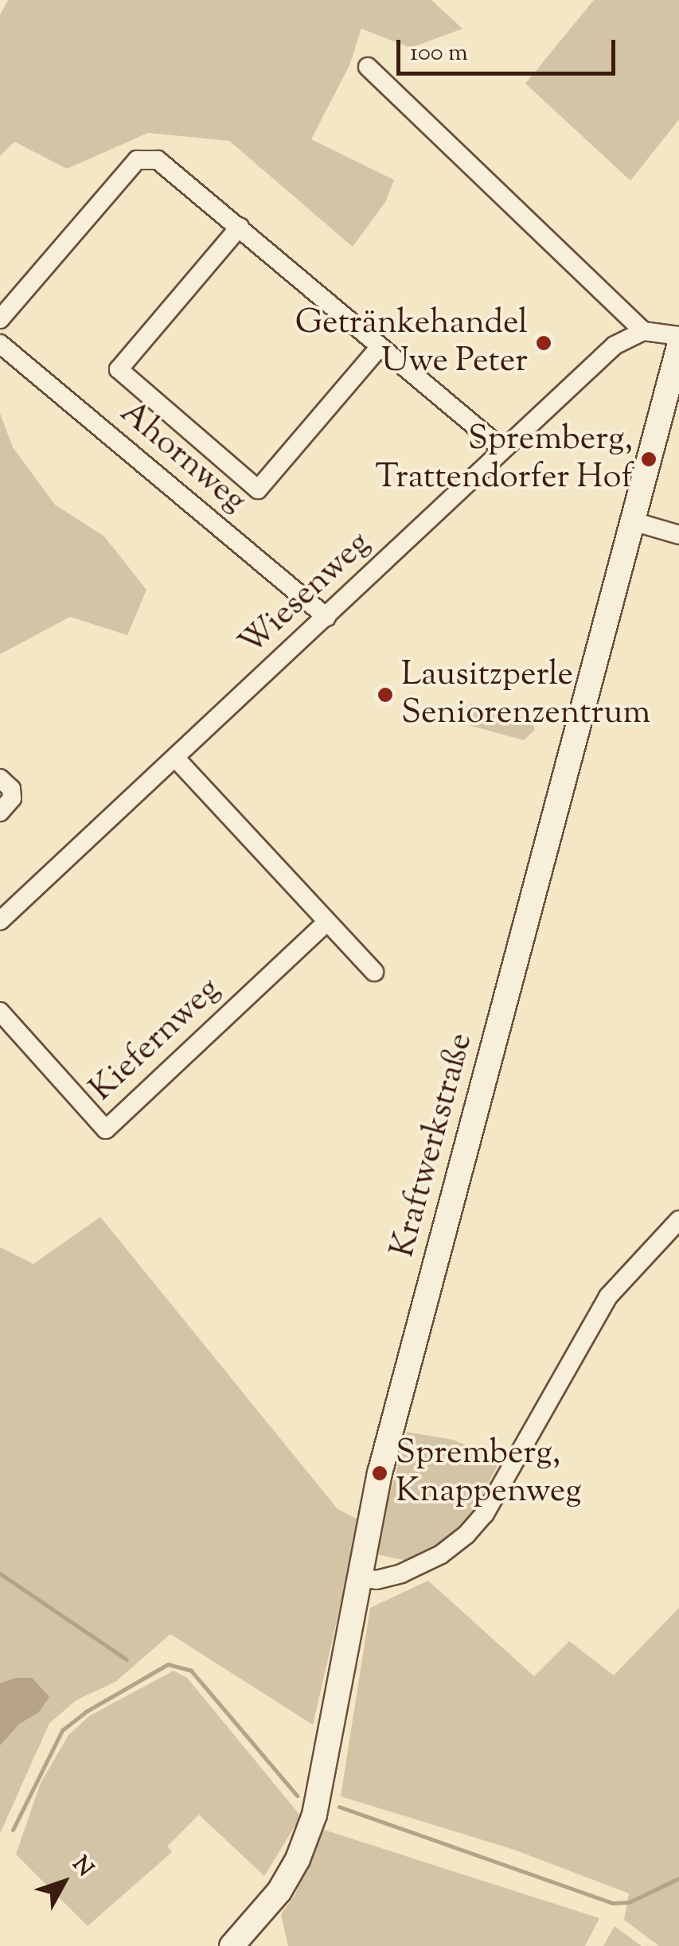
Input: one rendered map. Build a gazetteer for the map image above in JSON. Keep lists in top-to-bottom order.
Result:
{
  "streets": {
    "main road": ["Kraftwerkstraße"],
    "street": ["Ahornweg", "Wiesenweg", "Kiefernweg"]
  },
  "crossings": [
    ["Ahornweg", "Wiesenweg"]
  ],
  "places": [
    "Getränkehandel Uwe Peter",
    "Spremberg, Trattendorfer Hof",
    "Lausitzperle Seniorenzentrum",
    "Spremberg, Knappenweg"
  ],
  "scale_bar": "100 m",
  "north": "top right"
}
